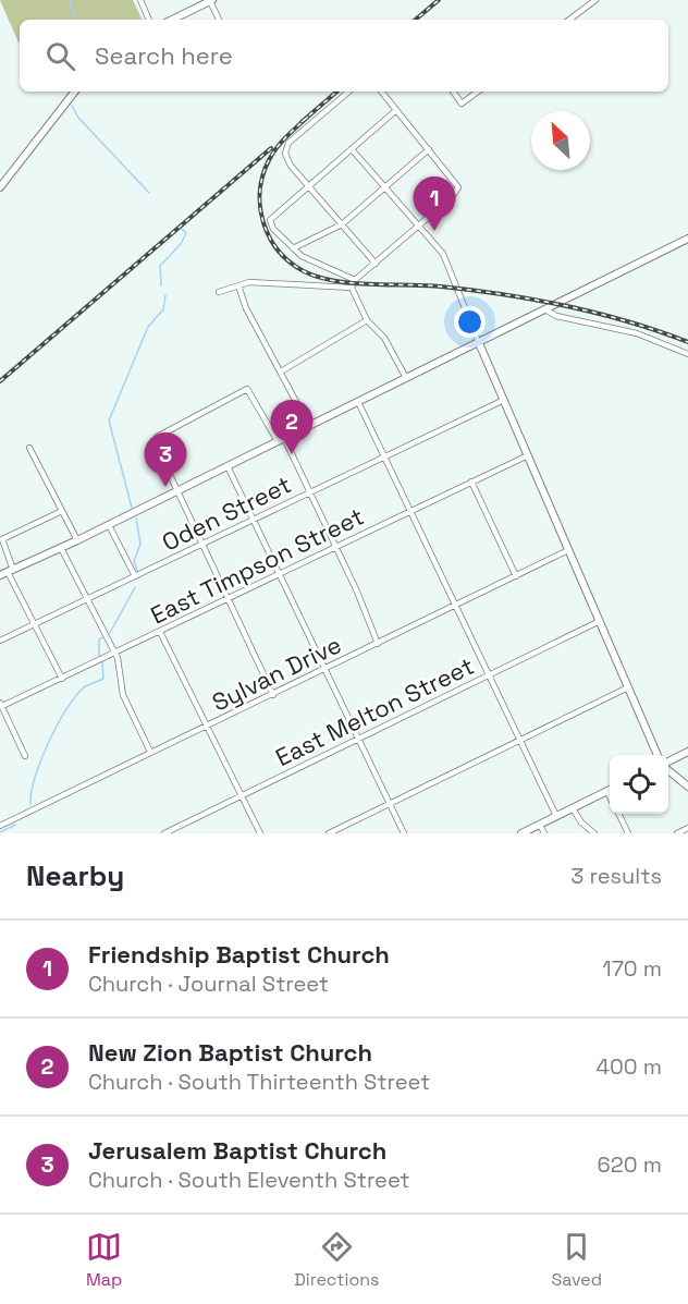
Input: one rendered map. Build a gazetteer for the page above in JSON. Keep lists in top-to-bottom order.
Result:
{
  "streets": {
    "street": [
      "Oden Street",
      "East Timpson Street",
      "Sylvan Drive",
      "East Melton Street"
    ]
  },
  "north": "top left",
  "page": {
    "search": "Search here",
    "pins": ["1", "2", "3"],
    "heading": ["Nearby", "3 results"],
    "list": [
      {
        "mark": "1",
        "name": "Friendship Baptist Church",
        "note": "Church · Journal Street",
        "value": "170 m"
      },
      {
        "mark": "2",
        "name": "New Zion Baptist Church",
        "note": "Church · South Thirteenth Street",
        "value": "400 m"
      },
      {
        "mark": "3",
        "name": "Jerusalem Baptist Church",
        "note": "Church · South Eleventh Street",
        "value": "620 m"
      }
    ],
    "nav": ["Map", "Directions", "Saved"]
  }
}
